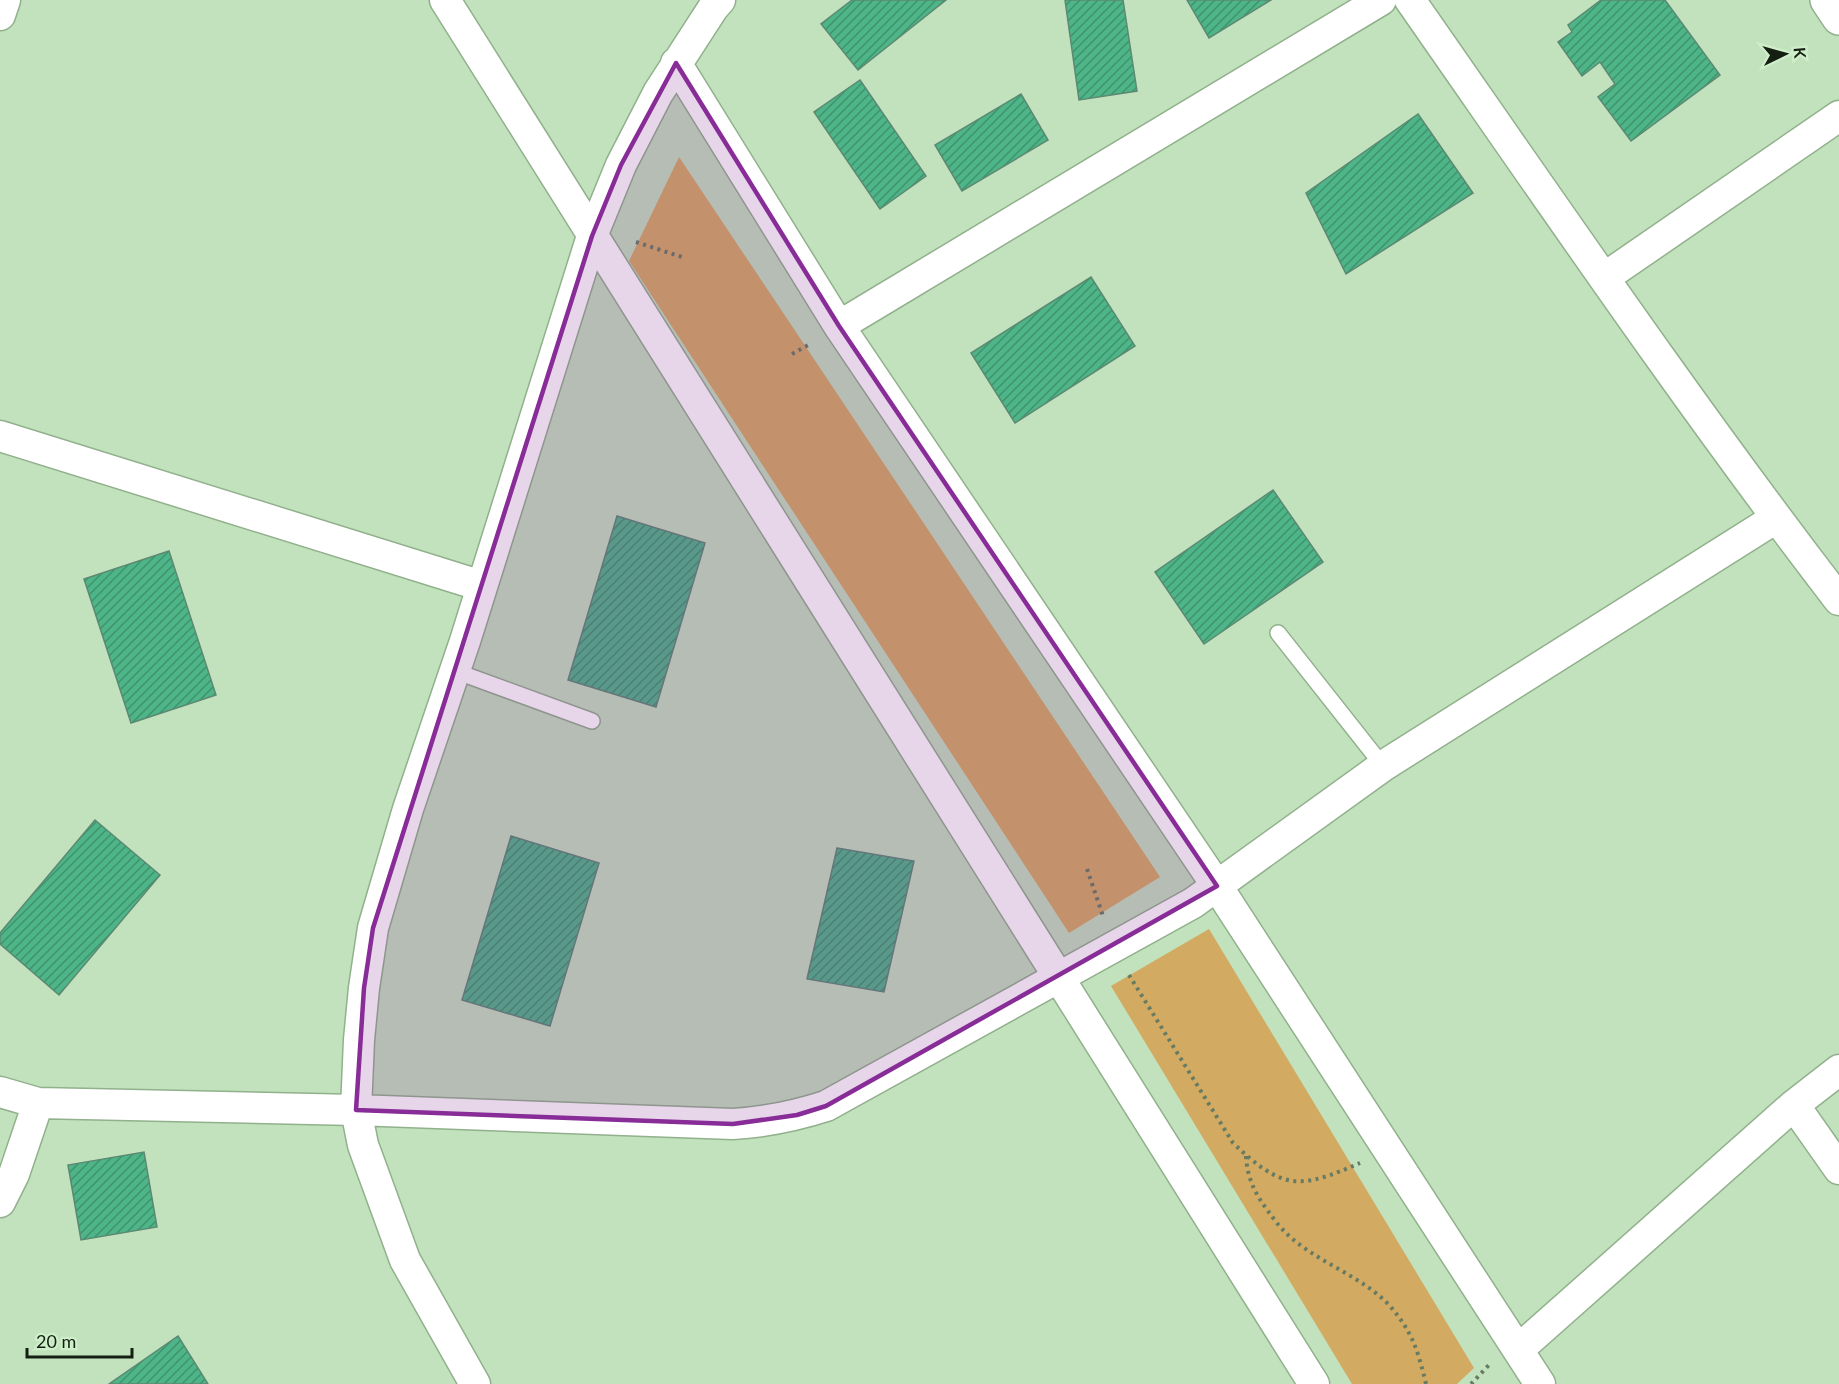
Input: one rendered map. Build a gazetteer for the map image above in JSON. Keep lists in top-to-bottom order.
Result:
{
  "scale_bar": "20 m",
  "north": "right"
}
